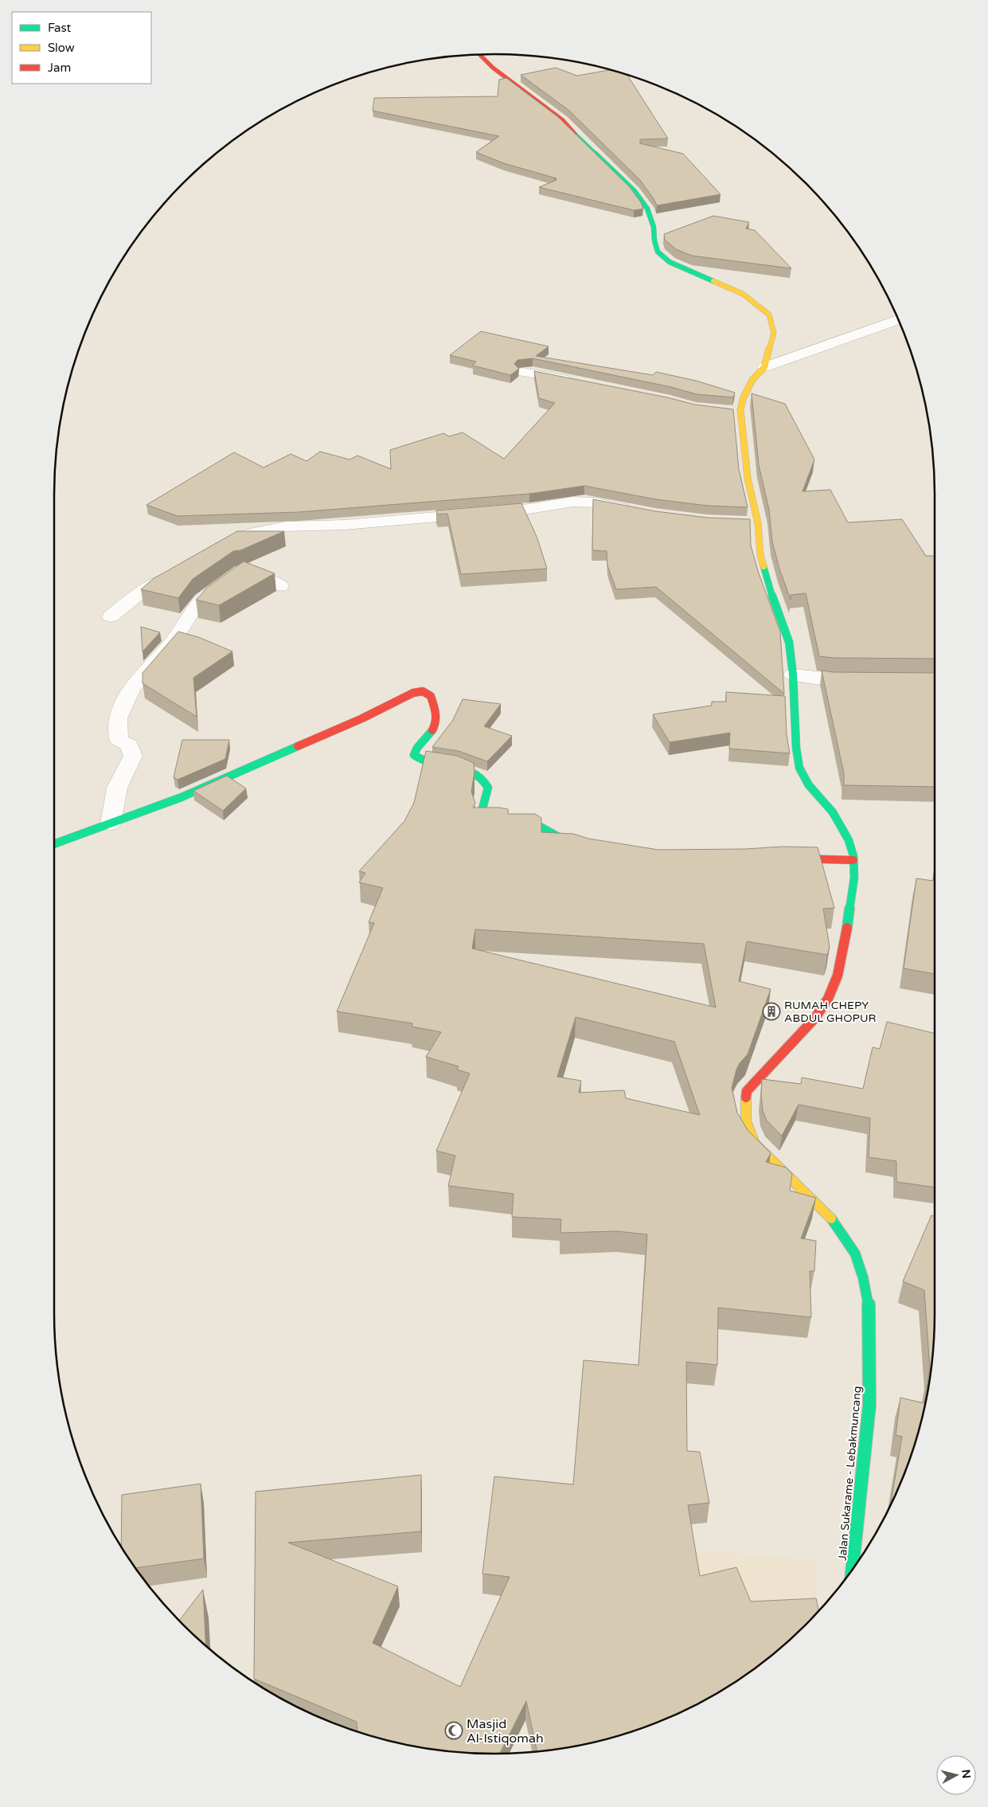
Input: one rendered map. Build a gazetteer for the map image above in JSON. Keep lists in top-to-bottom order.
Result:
{
  "streets": {
    "street": ["Jalan Sukarame - Lebakmuncang"]
  },
  "places": {
    "building": ["RUMAH CHEPY ABDUL GHOPUR"],
    "mosque": ["Masjid Al-Istiqomah"]
  },
  "legend": ["Fast", "Slow", "Jam"],
  "north": "right"
}
